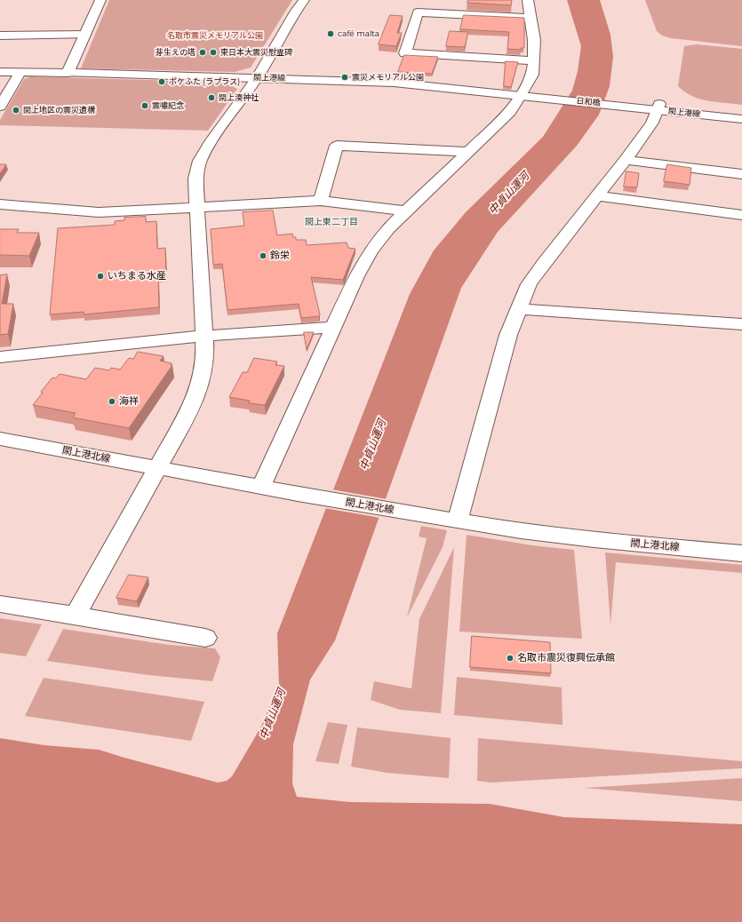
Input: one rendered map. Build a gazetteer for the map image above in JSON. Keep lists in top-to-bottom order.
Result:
{
  "streets": {
    "street": ["閖上港線", "日和橋", "閖上港北線"]
  },
  "crossings": [
    ["閖上港線", "日和橋"]
  ],
  "districts": ["閖上東二丁目"],
  "water": ["中貞山運河"],
  "parks": ["名取市震災メモリアル公園"],
  "places": [
    "café malta",
    "芽生えの塔",
    "東日本大震災慰霊碑",
    "震災メモリアル公園",
    "ポケふた (ラプラス)",
    "閖上湊神社",
    "震嘯記念",
    "閖上地区の震災遺構",
    "鈴栄",
    "いちまる水産",
    "海祥",
    "名取市震災復興伝承館"
  ]
}
